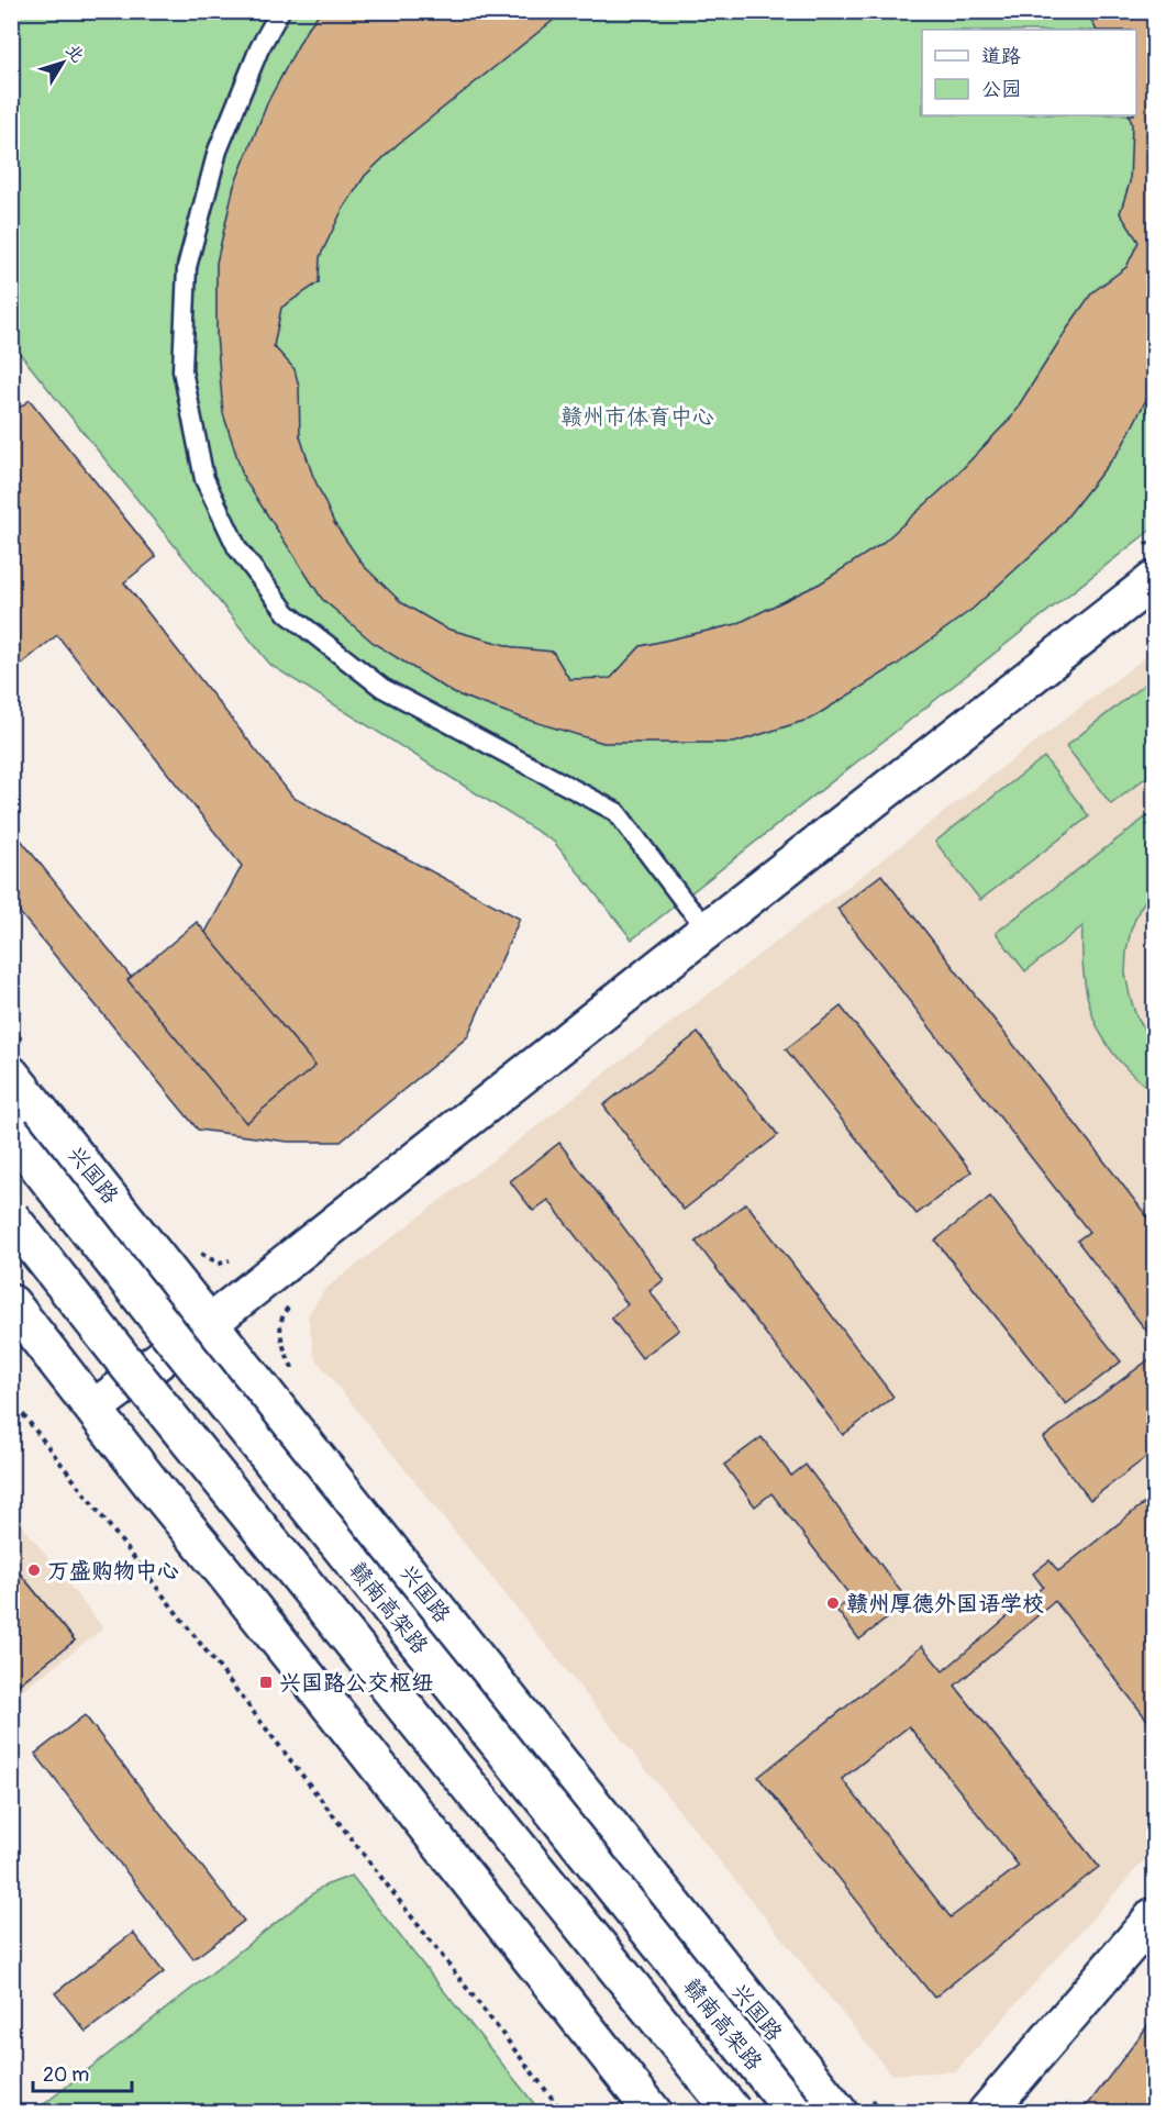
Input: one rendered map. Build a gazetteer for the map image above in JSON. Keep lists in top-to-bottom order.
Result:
{
  "streets": {
    "main road": ["兴国路", "赣南高架路"]
  },
  "parks": ["赣州市体育中心"],
  "places": {
    "other": ["万盛购物中心", "赣州厚德外国语学校"],
    "transit": ["兴国路公交枢纽"]
  },
  "legend": ["道路", "公园"],
  "scale_bar": "20 m",
  "north": "top right"
}
